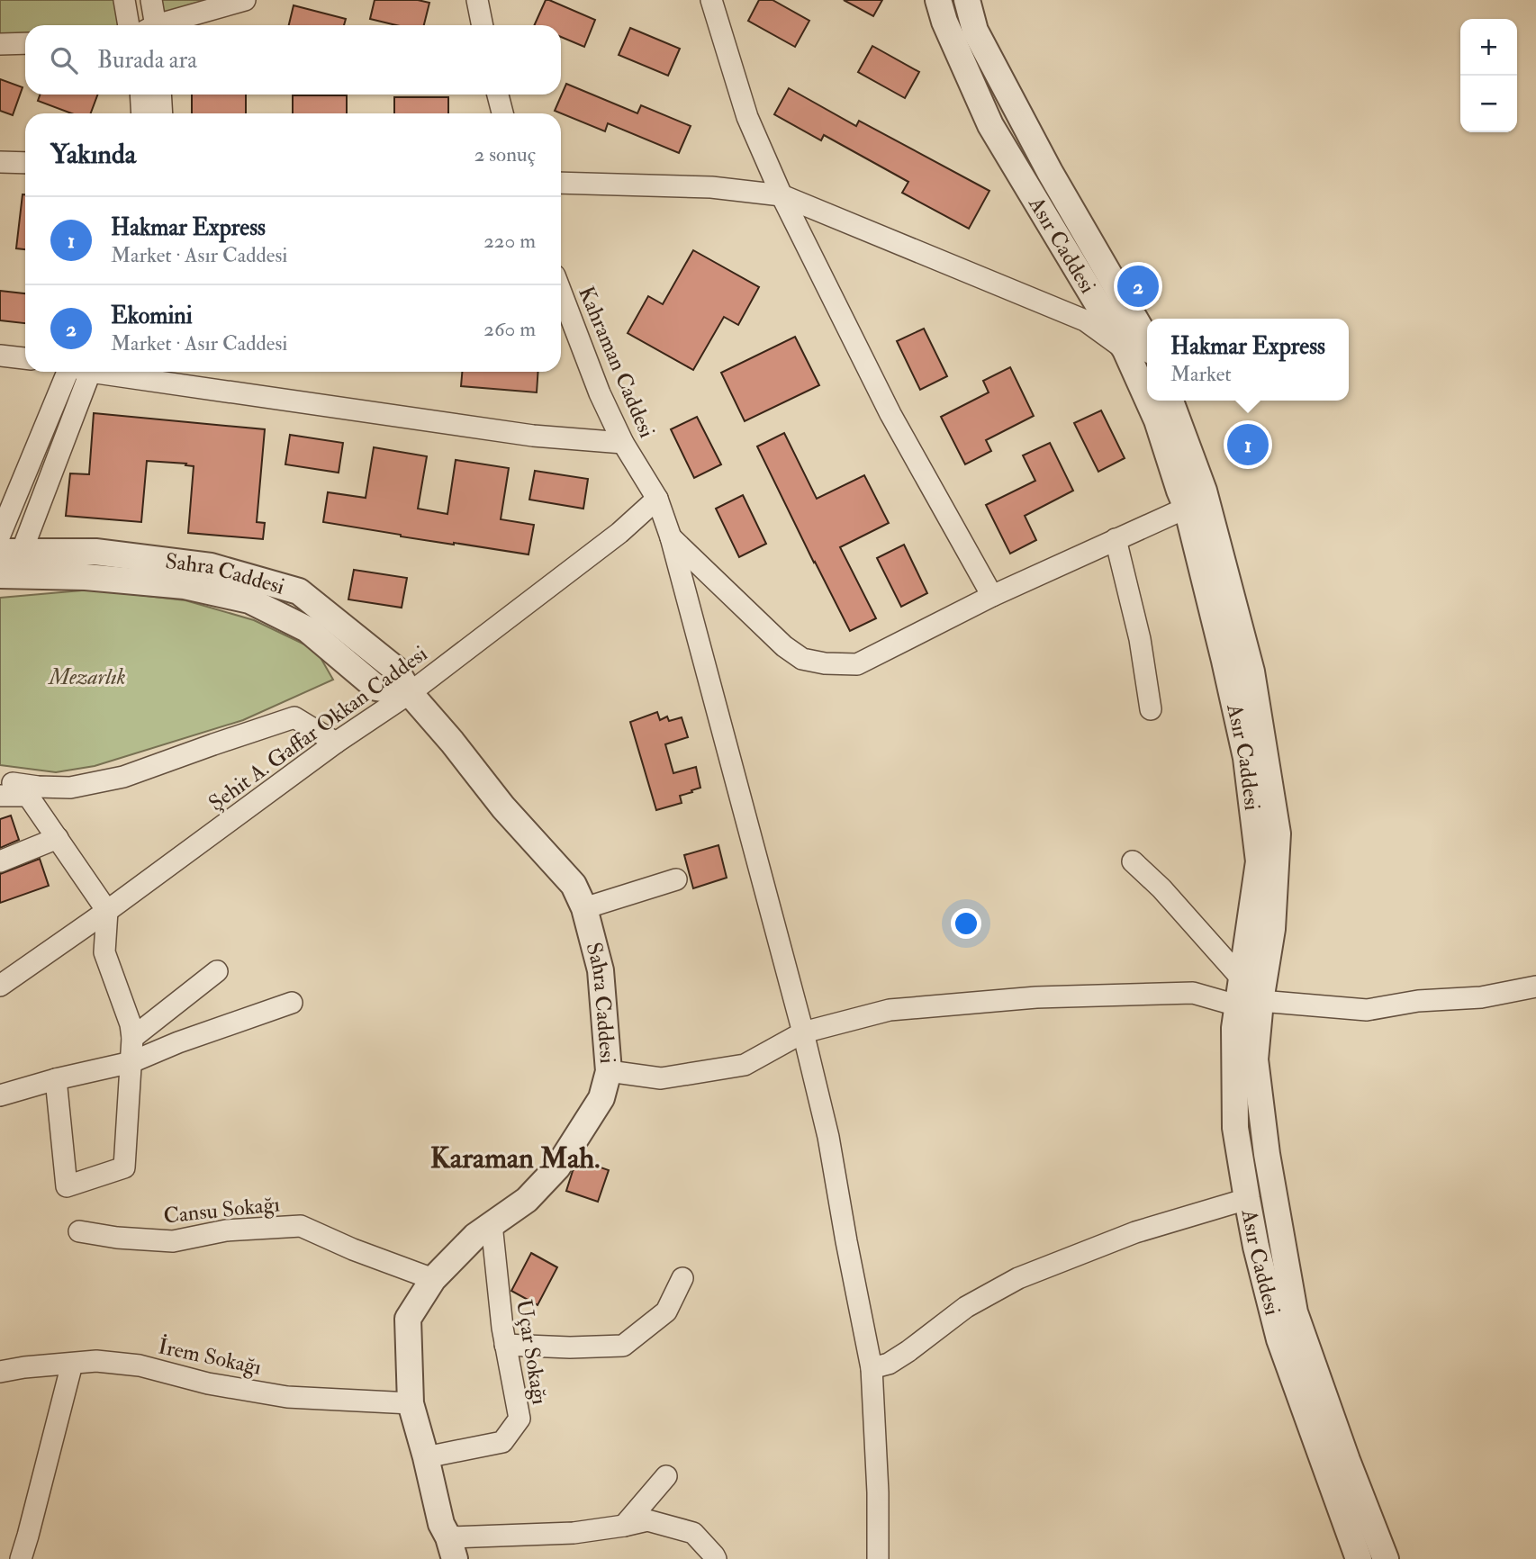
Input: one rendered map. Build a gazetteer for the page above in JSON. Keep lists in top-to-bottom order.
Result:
{
  "streets": {
    "street": [
      "Asır Caddesi",
      "Kahraman Caddesi",
      "Sahra Caddesi",
      "Şehit A. Gaffar Okkan Caddesi",
      "Cansu Sokağı",
      "Uçar Sokağı",
      "İrem Sokağı"
    ]
  },
  "crossings": [
    ["Kahraman Caddesi", "Şehit A. Gaffar Okkan Caddesi"],
    ["Sahra Caddesi", "Şehit A. Gaffar Okkan Caddesi"],
    ["Sahra Caddesi", "Cansu Sokağı"],
    ["Sahra Caddesi", "Uçar Sokağı"],
    ["Sahra Caddesi", "İrem Sokağı"]
  ],
  "districts": ["Karaman Mah."],
  "parks": ["Mezarlık"],
  "page": {
    "map_buttons": ["+", "−"],
    "search": "Burada ara",
    "heading": ["Yakında", "2 sonuç"],
    "list": [
      {
        "mark": "1",
        "name": "Hakmar Express",
        "note": "Market · Asır Caddesi",
        "value": "220 m"
      },
      {
        "mark": "2",
        "name": "Ekomini",
        "note": "Market · Asır Caddesi",
        "value": "260 m"
      }
    ],
    "pins": ["2", "1"],
    "popup": ["Hakmar Express", "Market"]
  }
}
